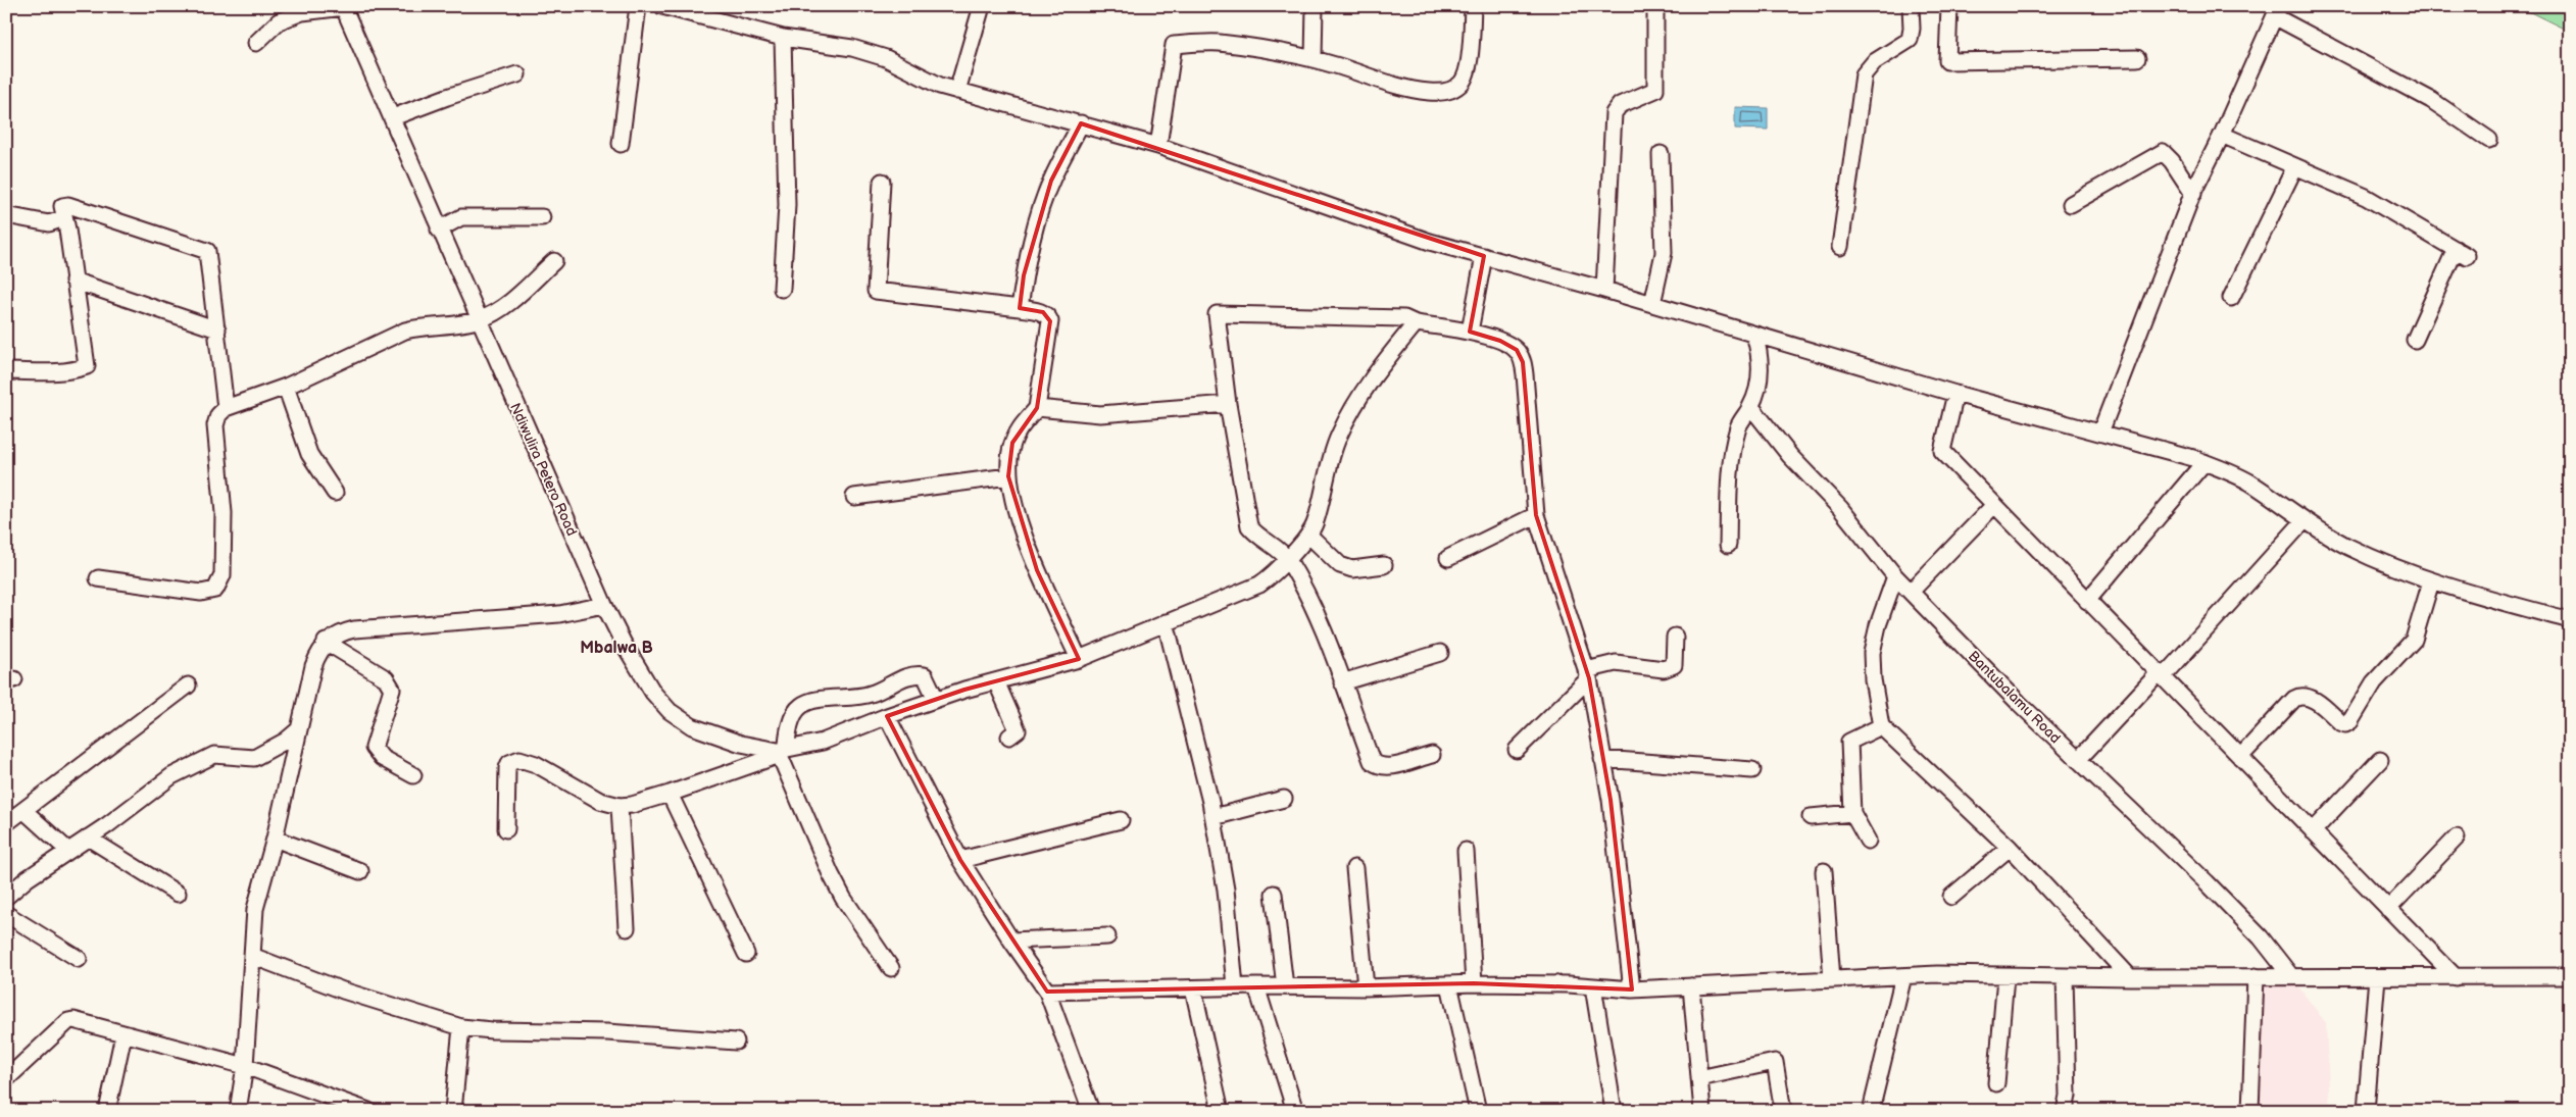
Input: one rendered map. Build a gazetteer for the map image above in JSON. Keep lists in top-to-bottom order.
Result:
{
  "streets": {
    "street": ["Ndiwulira Petero Road", "Bantubalamu Road"]
  },
  "districts": ["Mbalwa B"]
}
